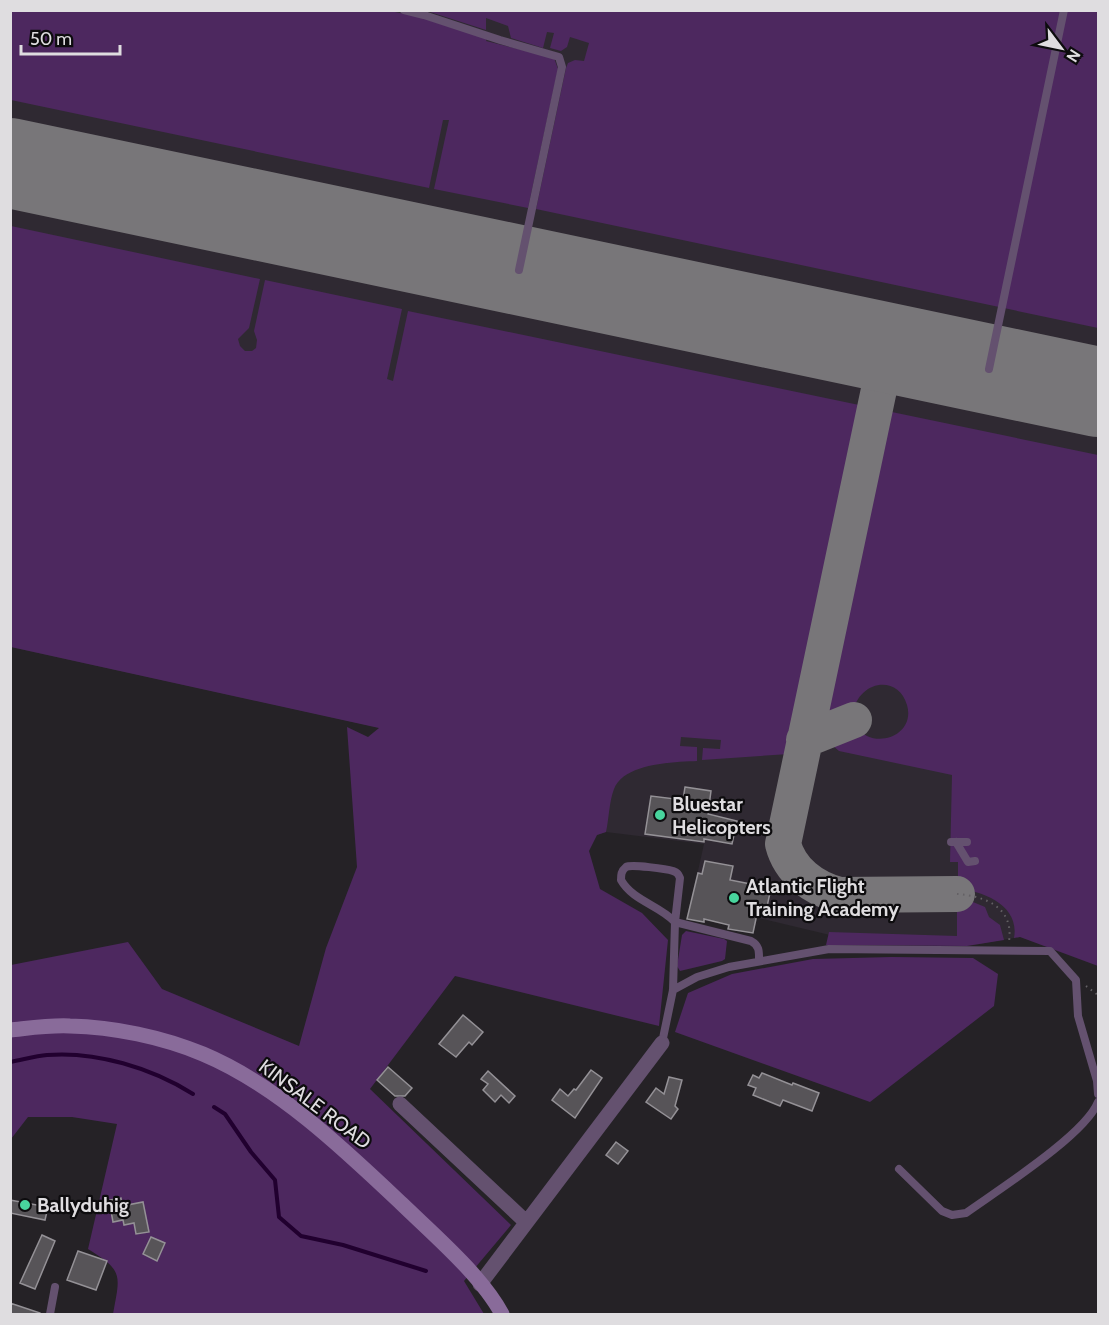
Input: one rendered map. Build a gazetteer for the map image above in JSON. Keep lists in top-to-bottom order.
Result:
{
  "streets": {
    "main road": ["KINSALE ROAD"]
  },
  "places": ["Bluestar Helicopters", "Atlantic Flight Training Academy", "Ballyduhig"],
  "scale_bar": "50 m",
  "north": "bottom right"
}
